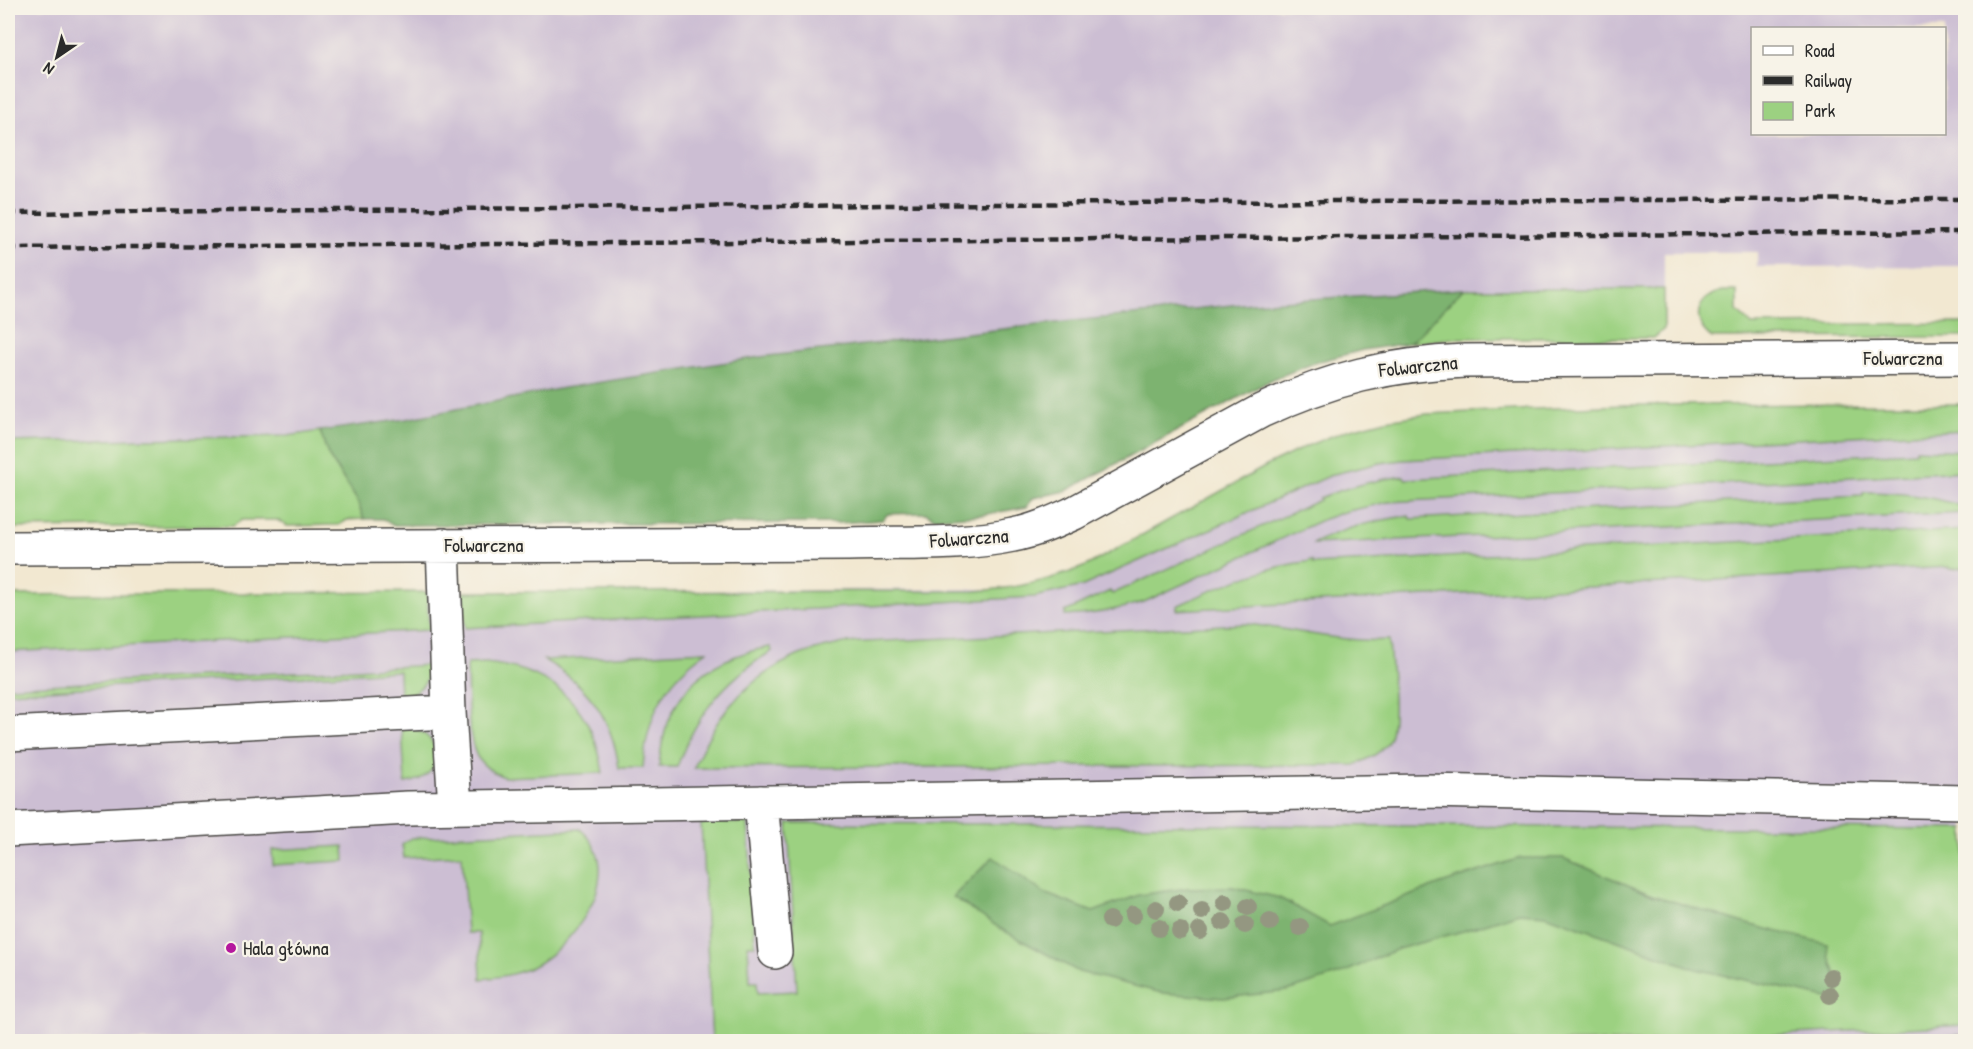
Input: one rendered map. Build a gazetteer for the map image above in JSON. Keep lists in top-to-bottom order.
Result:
{
  "streets": {
    "street": ["Folwarczna"]
  },
  "places": ["Hala główna"],
  "legend": ["Road", "Railway", "Park"],
  "north": "bottom left"
}
